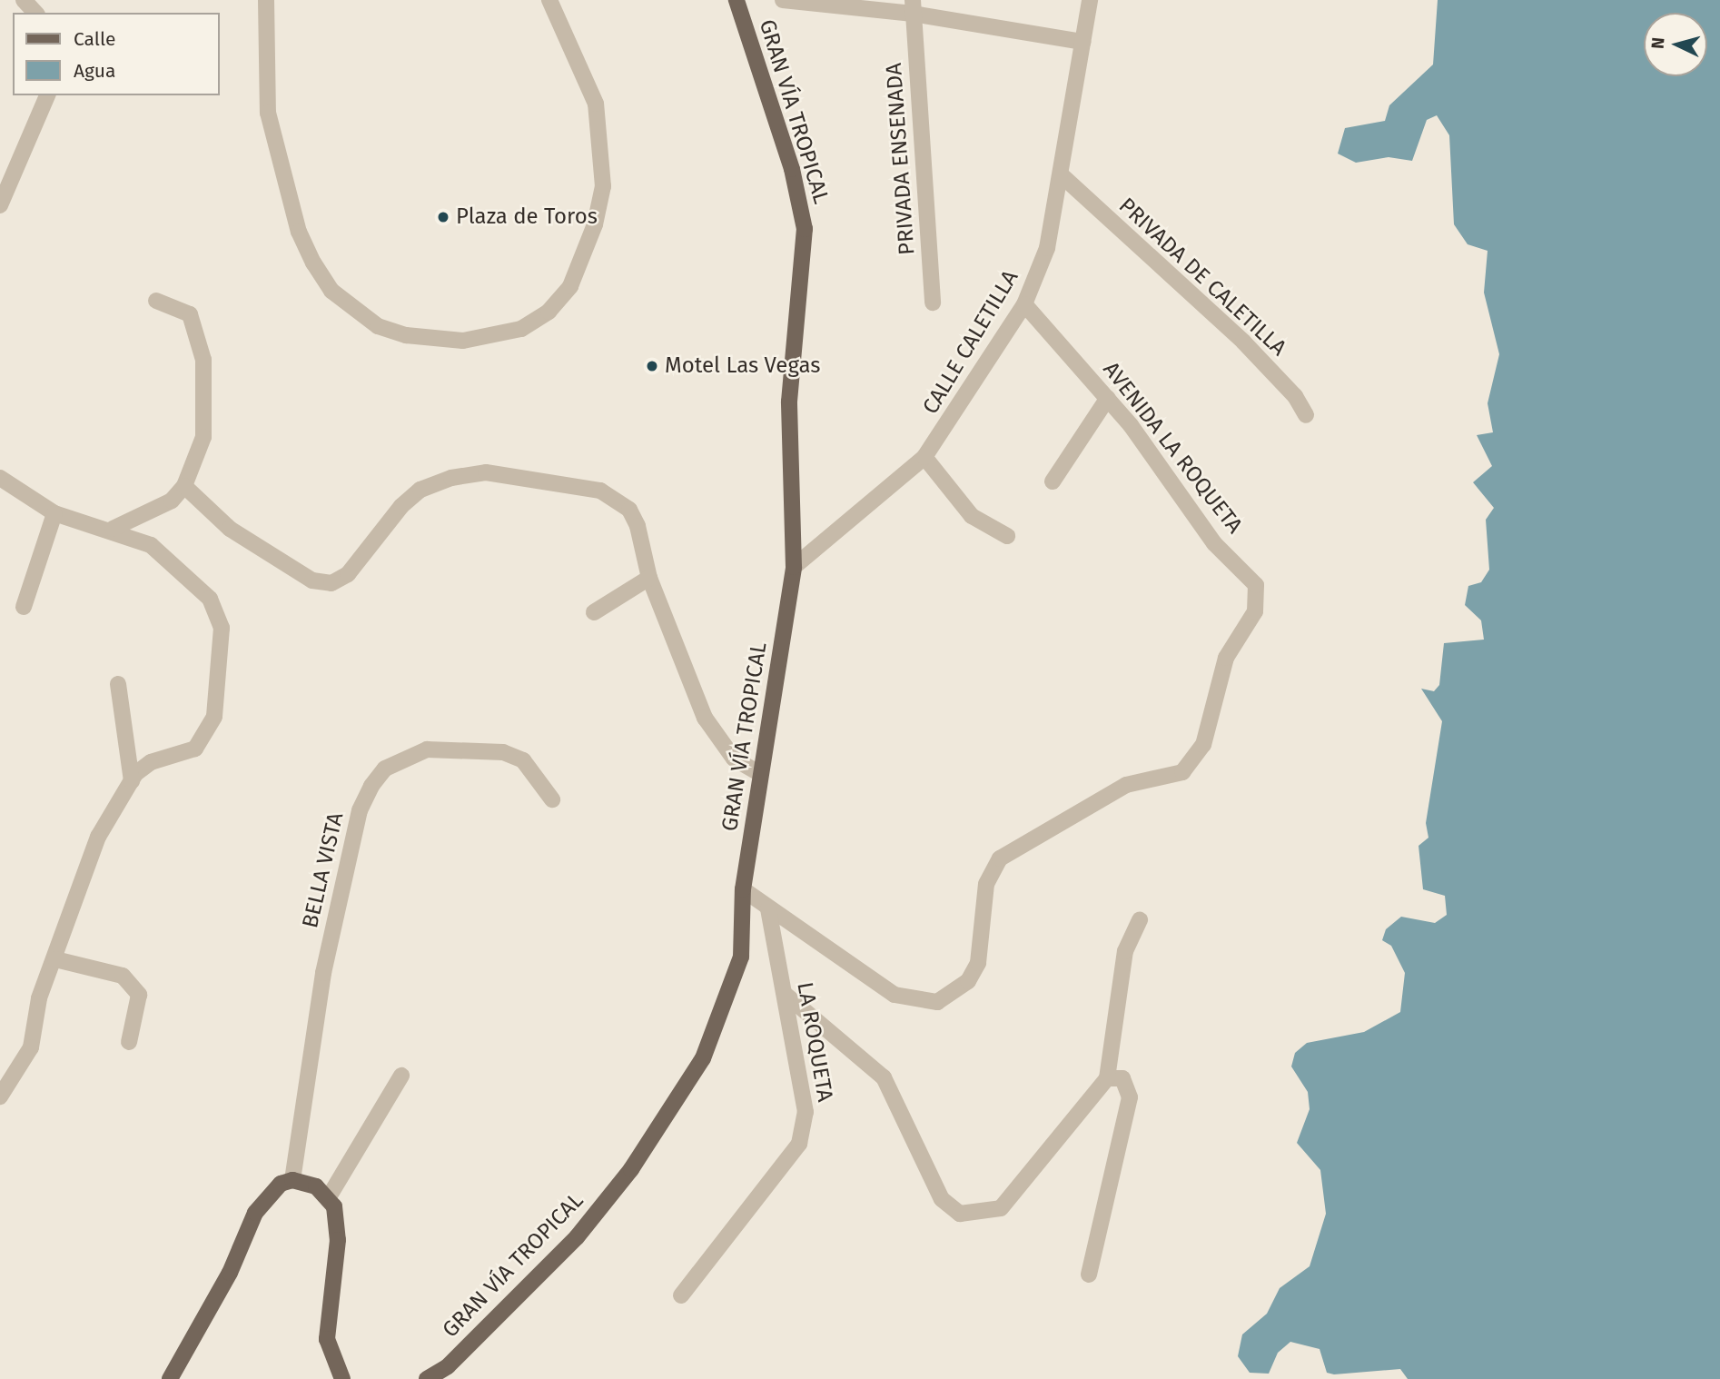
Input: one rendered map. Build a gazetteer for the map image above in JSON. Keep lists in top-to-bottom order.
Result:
{
  "streets": {
    "main road": ["GRAN VÍA TROPICAL"],
    "street": [
      "PRIVADA ENSENADA",
      "PRIVADA DE CALETILLA",
      "CALLE CALETILLA",
      "AVENIDA LA ROQUETA",
      "BELLA VISTA",
      "LA ROQUETA"
    ]
  },
  "crossings": [
    ["GRAN VÍA TROPICAL", "CALLE CALETILLA"],
    ["GRAN VÍA TROPICAL", "AVENIDA LA ROQUETA"],
    ["PRIVADA DE CALETILLA", "CALLE CALETILLA"],
    ["CALLE CALETILLA", "AVENIDA LA ROQUETA"],
    ["AVENIDA LA ROQUETA", "LA ROQUETA"]
  ],
  "places": ["Plaza de Toros", "Motel Las Vegas"],
  "legend": ["Calle", "Agua"],
  "north": "left"
}
